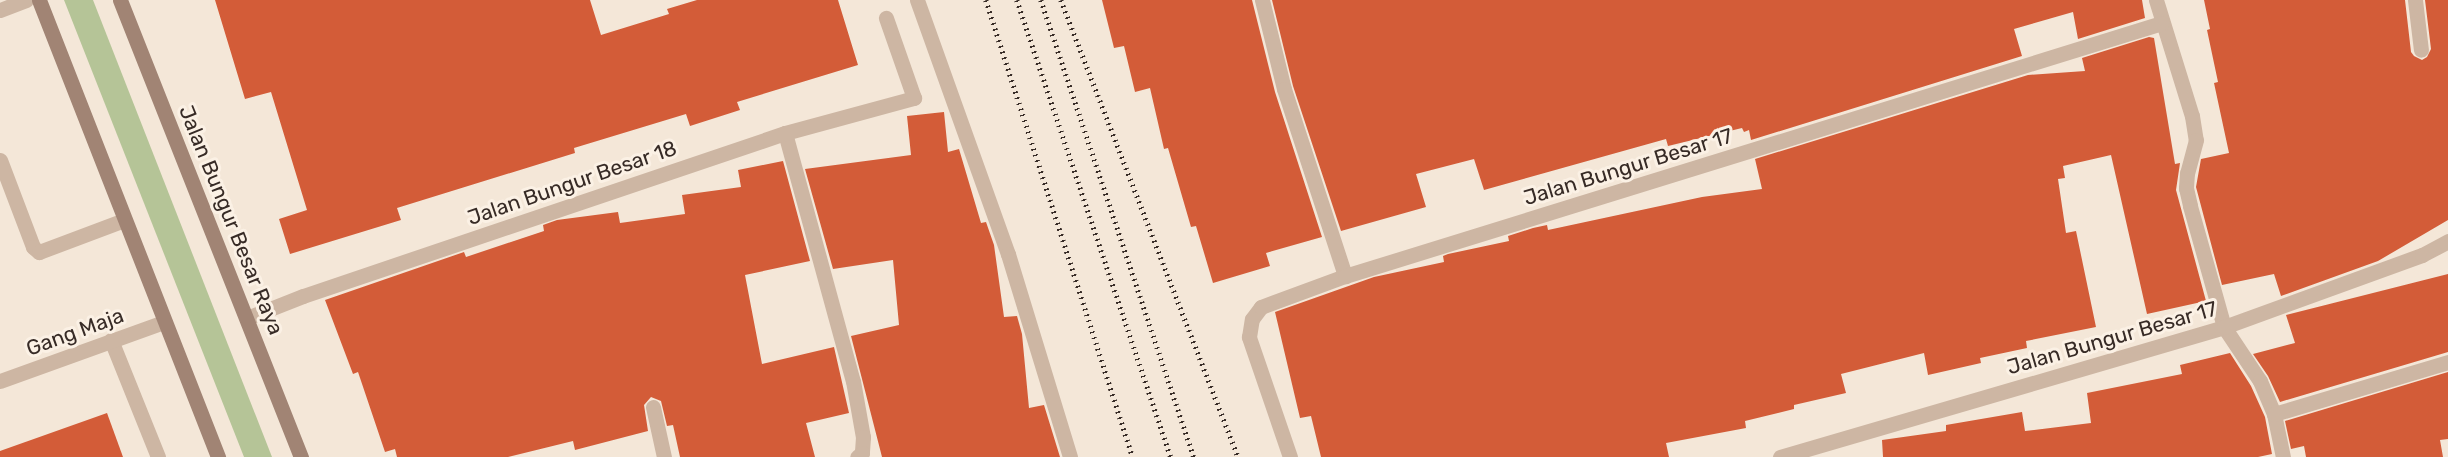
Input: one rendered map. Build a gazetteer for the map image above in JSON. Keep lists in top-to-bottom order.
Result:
{
  "streets": {
    "main road": ["Jalan Bungur Besar Raya"],
    "street": ["Jalan Bungur Besar 17", "Jalan Bungur Besar 18", "Gang Maja"]
  },
  "crossings": [
    ["Jalan Bungur Besar 18", "Jalan Bungur Besar Raya"]
  ]
}
